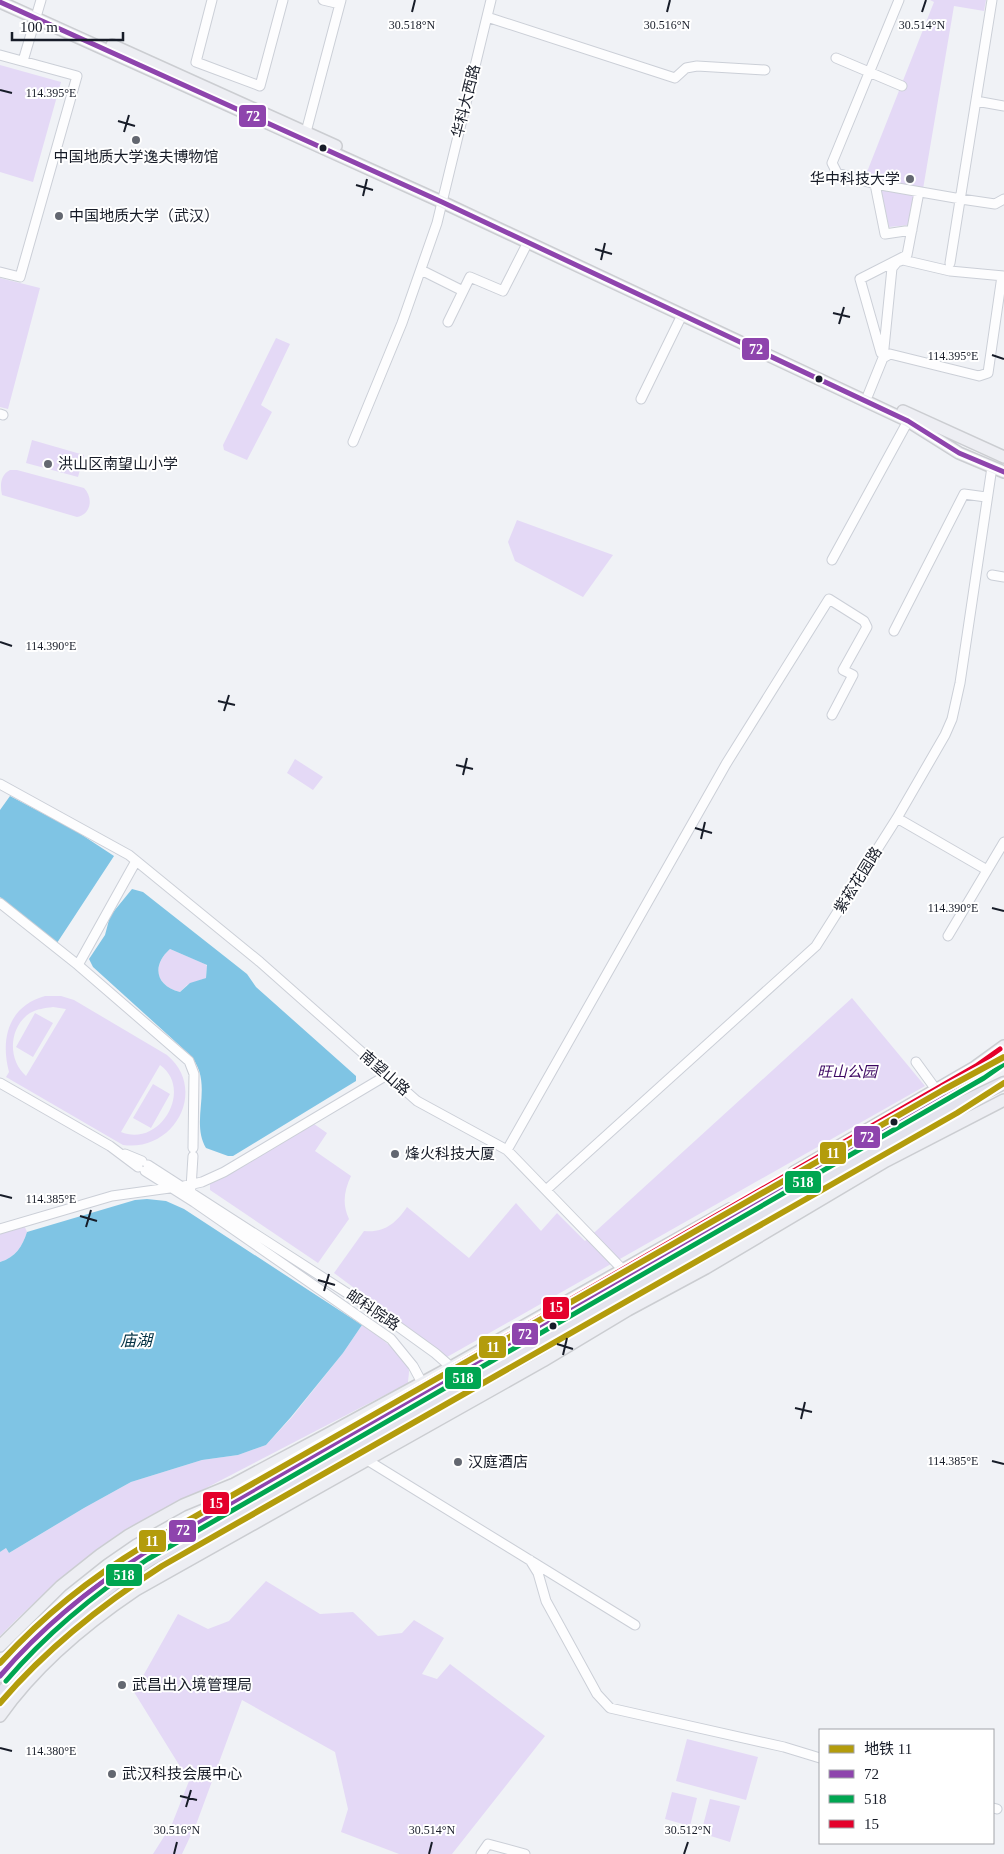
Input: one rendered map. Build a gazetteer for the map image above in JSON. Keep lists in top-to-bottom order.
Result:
{
  "streets": {
    "street": [
      "华科大西路",
      "紫菘花园路",
      "南望山路",
      "邮科院路"
    ]
  },
  "crossings": [
    ["紫菘花园路", "南望山路"]
  ],
  "water": ["庙湖"],
  "parks": ["旺山公园"],
  "places": [
    "中国地质大学逸夫博物馆",
    "华中科技大学",
    "中国地质大学（武汉）",
    "洪山区南望山小学",
    "烽火科技大厦",
    "汉庭酒店",
    "武昌出入境管理局",
    "武汉科技会展中心"
  ],
  "lines": [
    "transit line 72",
    "transit line 15",
    "metro line 11",
    "transit line 518"
  ],
  "legend": [
    "地铁 11",
    "72",
    "518",
    "15"
  ],
  "scale_bar": "100 m",
  "coordinates": [
    "30.516°N",
    "30.518°N",
    "30.514°N",
    "114.395°E",
    "114.390°E",
    "114.385°E",
    "114.380°E",
    "30.512°N"
  ]
}
